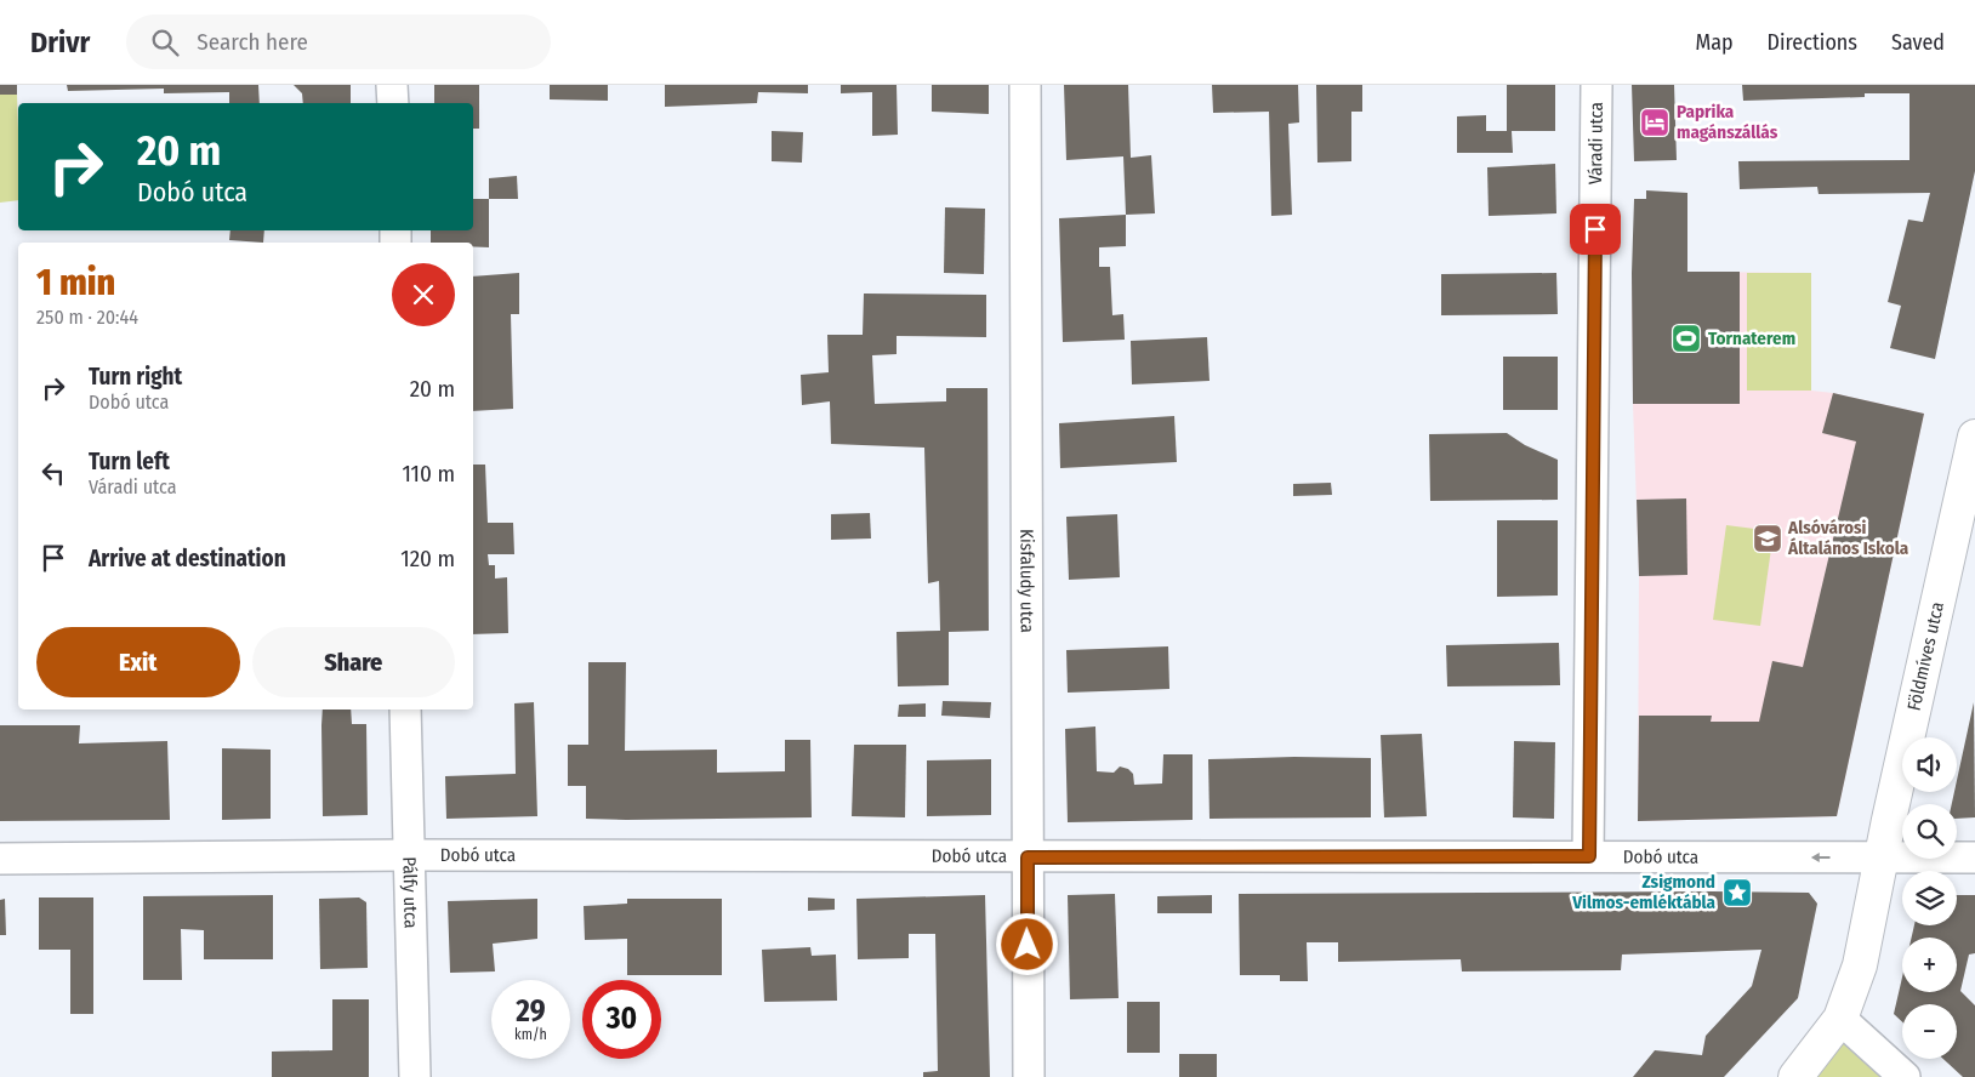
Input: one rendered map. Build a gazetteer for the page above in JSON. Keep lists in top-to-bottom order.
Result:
{
  "streets": {
    "street": [
      "Váradi utca",
      "Kisfaludy utca",
      "Földmíves utca",
      "Dobó utca",
      "Pálfy utca"
    ]
  },
  "crossings": [
    ["Váradi utca", "Dobó utca"],
    ["Kisfaludy utca", "Dobó utca"],
    ["Földmíves utca", "Dobó utca"],
    ["Dobó utca", "Pálfy utca"]
  ],
  "places": {
    "hotel": ["Paprika magánszállás"],
    "sports": ["Tornaterem"],
    "school or university": ["Alsóvárosi Általános Iskola"],
    "place": ["Zsigmond Vilmos-emléktábla"]
  },
  "page": {
    "header": "Drivr",
    "search": "Search here",
    "nav": ["Map", "Directions", "Saved"],
    "turn": ["20 m", "Dobó utca"],
    "heading": ["1 min", "250 m · 20:44"],
    "list": [
      {
        "name": "Turn right",
        "note": "Dobó utca",
        "value": "20 m"
      },
      {
        "name": "Turn left",
        "note": "Váradi utca",
        "value": "110 m"
      },
      {
        "name": "Arrive at destination",
        "value": "120 m"
      }
    ],
    "buttons": ["Exit", "Share"],
    "map_buttons": ["+", "−"],
    "speed": "29 km/h",
    "limit": "30"
  }
}
